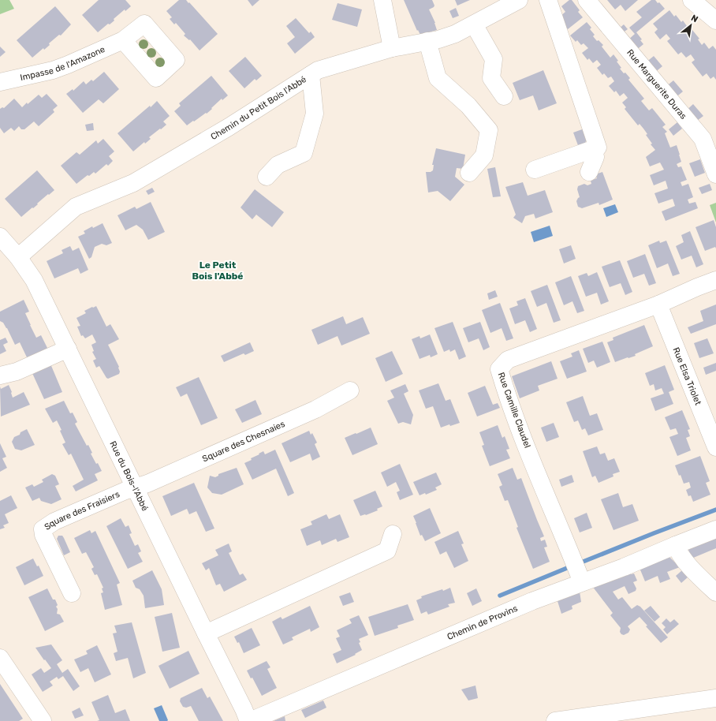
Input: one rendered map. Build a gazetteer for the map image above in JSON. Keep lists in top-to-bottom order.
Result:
{
  "streets": {
    "street": [
      "Impasse de l'Amazone",
      "Rue Marguerite Duras",
      "Chemin du Petit Bois l'Abbé",
      "Rue Elsa Triolet",
      "Rue Camille Claudel",
      "Square des Chesnaies",
      "Rue du Bois-l'Abbé",
      "Square des Fraisiers",
      "Chemin de Provins"
    ]
  },
  "crossings": [
    ["Chemin du Petit Bois l'Abbé", "Rue du Bois-l'Abbé"],
    ["Rue Elsa Triolet", "Rue Camille Claudel"],
    ["Rue Camille Claudel", "Chemin de Provins"],
    ["Square des Chesnaies", "Rue du Bois-l'Abbé"],
    ["Square des Chesnaies", "Square des Fraisiers"],
    ["Rue du Bois-l'Abbé", "Square des Fraisiers"],
    ["Rue du Bois-l'Abbé", "Chemin de Provins"]
  ],
  "districts": ["Le Petit Bois l'Abbé"],
  "north": "top right"
}
